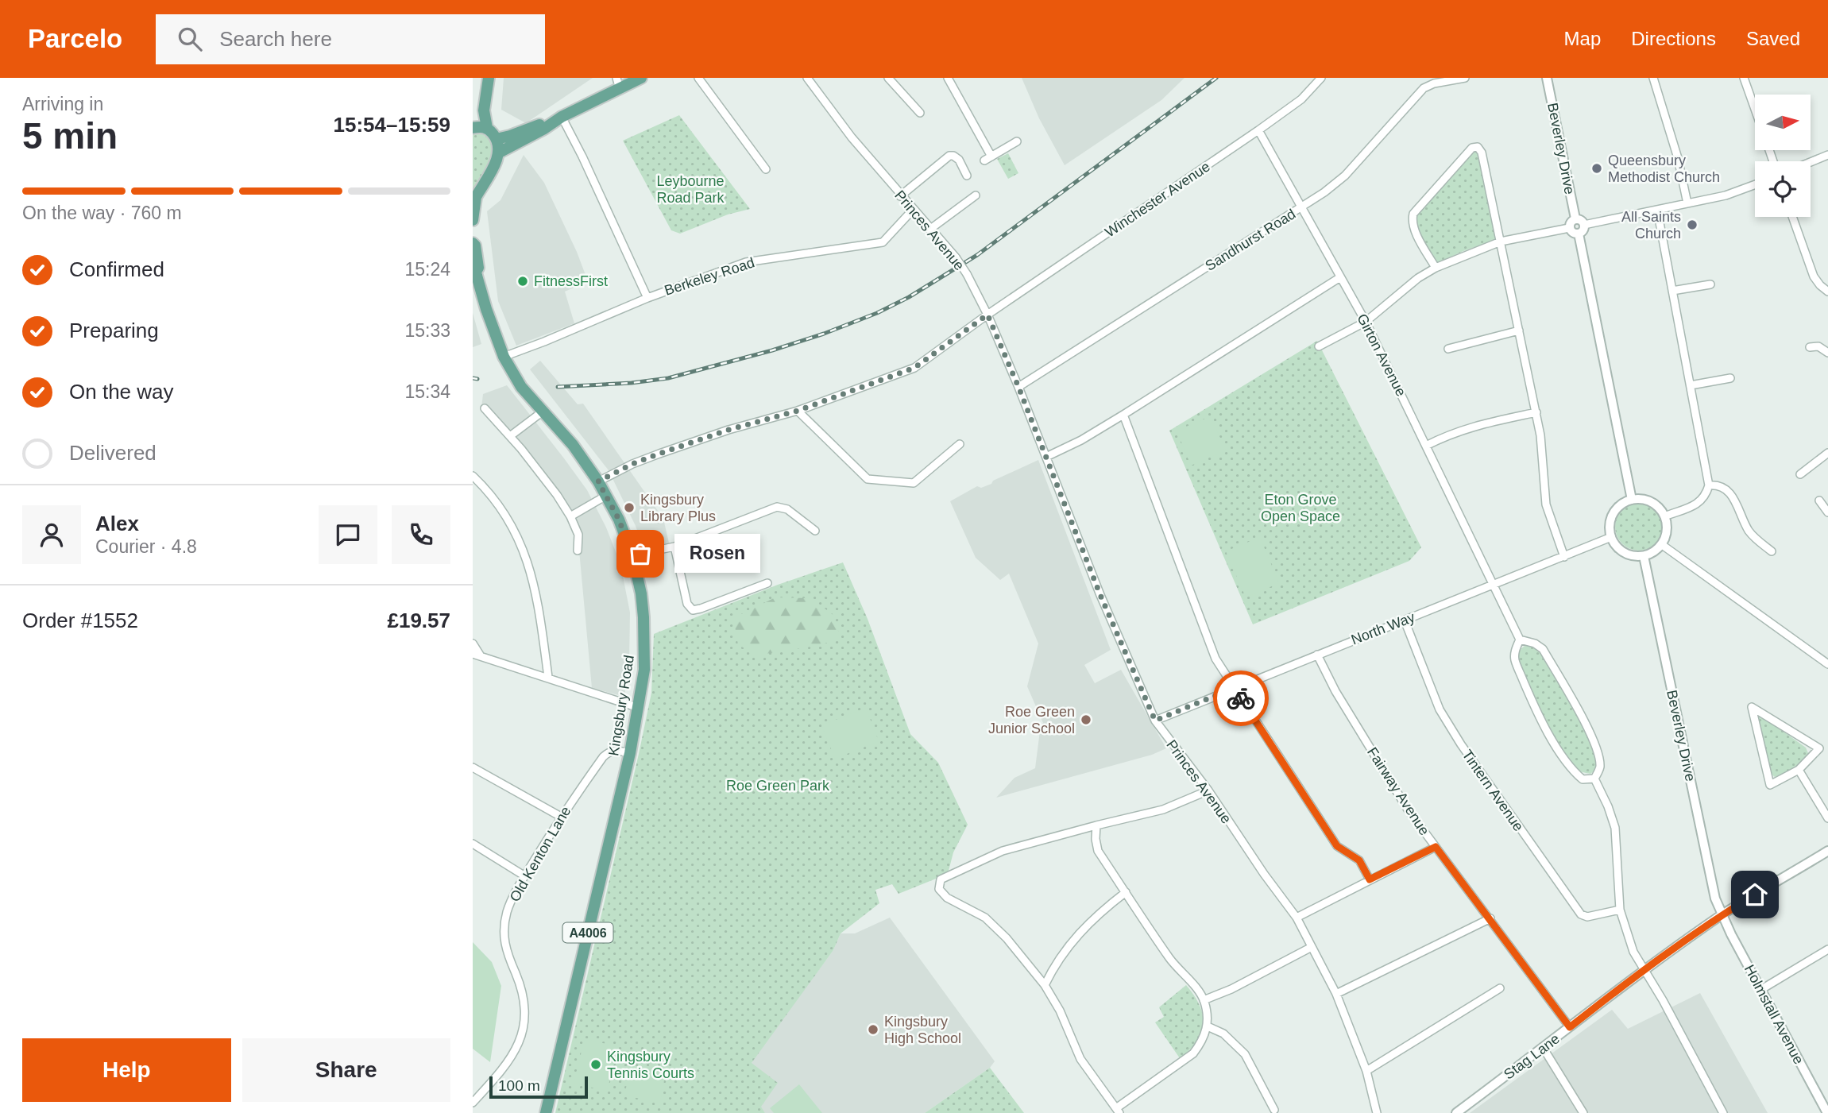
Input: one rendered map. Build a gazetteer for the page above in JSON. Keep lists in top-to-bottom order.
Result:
{
  "streets": {
    "main road": ["Kingsbury Road", "A4006"],
    "street": [
      "Beverley Drive",
      "Winchester Avenue",
      "Princes Avenue",
      "Sandhurst Road",
      "Berkeley Road",
      "Girton Avenue",
      "North Way",
      "Tintern Avenue",
      "Fairway Avenue",
      "Old Kenton Lane",
      "Holmstall Avenue",
      "Stag Lane"
    ]
  },
  "crossings": [
    ["Beverley Drive", "North Way"],
    ["Beverley Drive", "Holmstall Avenue"],
    ["Beverley Drive", "Stag Lane"],
    ["Winchester Avenue", "Princes Avenue"],
    ["Winchester Avenue", "Girton Avenue"],
    ["Winchester Avenue", "Kingsbury Road"],
    ["Princes Avenue", "Sandhurst Road"],
    ["Princes Avenue", "Berkeley Road"],
    ["Princes Avenue", "North Way"],
    ["Sandhurst Road", "Girton Avenue"],
    ["Berkeley Road", "Kingsbury Road"],
    ["Girton Avenue", "North Way"],
    ["North Way", "Tintern Avenue"],
    ["North Way", "Fairway Avenue"],
    ["Kingsbury Road", "Old Kenton Lane"],
    ["Fairway Avenue", "Stag Lane"],
    ["Holmstall Avenue", "Stag Lane"]
  ],
  "parks": ["Leybourne Road Park", "Eton Grove Open Space", "Roe Green Park"],
  "places": [
    "Queensbury Methodist Church",
    "All Saints Church",
    "FitnessFirst",
    "Kingsbury Library Plus",
    "Rosen",
    "Roe Green Junior School",
    "Kingsbury High School",
    "Kingsbury Tennis Courts"
  ],
  "scale_bar": "100 m",
  "north": "right",
  "page": {
    "header": "Parcelo",
    "search": "Search here",
    "nav": ["Map", "Directions", "Saved"],
    "heading": ["5 min", "Arriving in", "15:54–15:59"],
    "panel": [
      "Alex",
      "Courier · 4.8",
      "Order #1552",
      "£19.57"
    ],
    "bar": "On the way · 760 m",
    "list": [
      ["Confirmed", "15:24"],
      ["Preparing", "15:33"],
      ["On the way", "15:34"],
      "Delivered"
    ],
    "bubble": "Rosen",
    "buttons": ["Help", "Share"],
    "scale": "100 m"
  }
}
